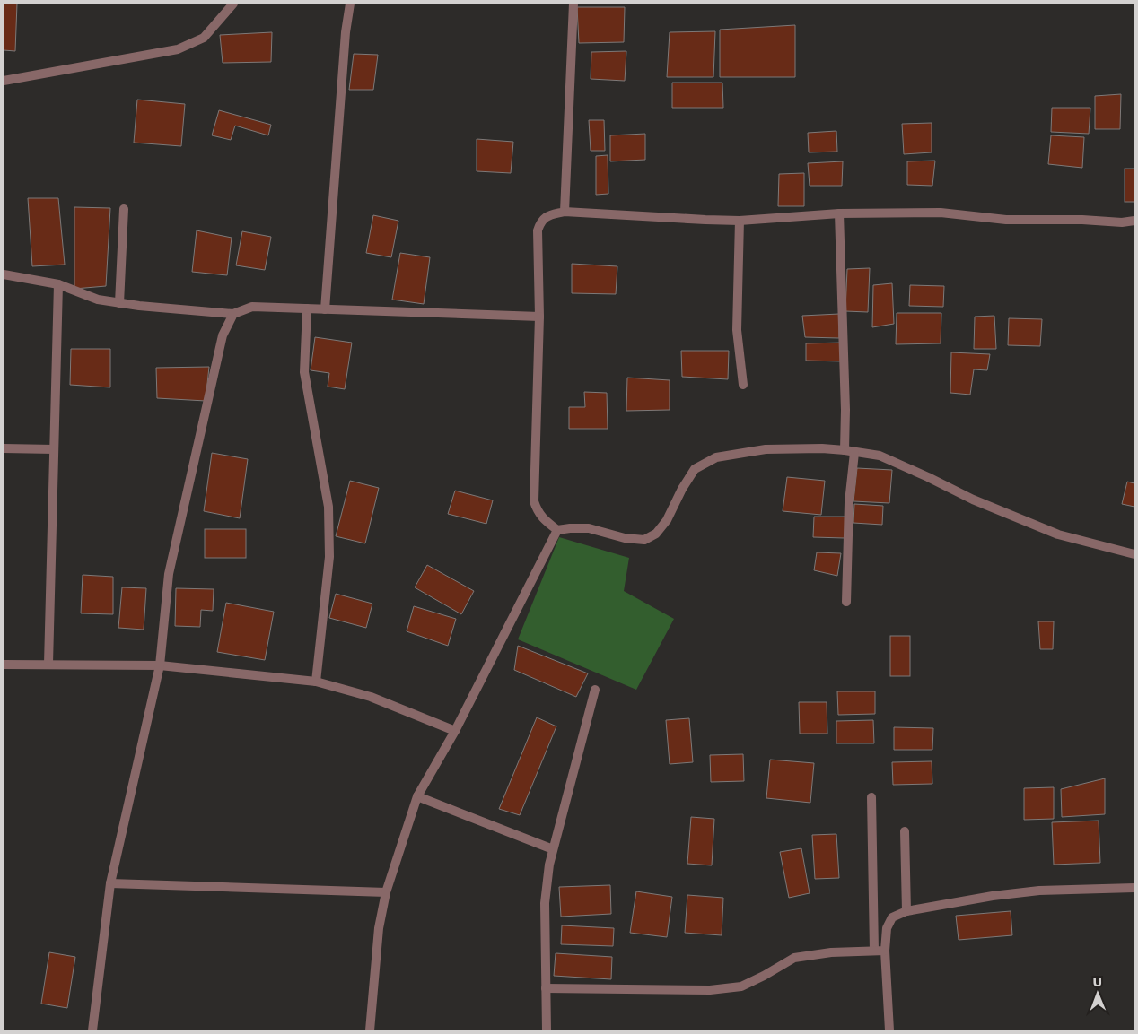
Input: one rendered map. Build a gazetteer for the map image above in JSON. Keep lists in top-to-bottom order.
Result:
{
  "north": "top"
}
